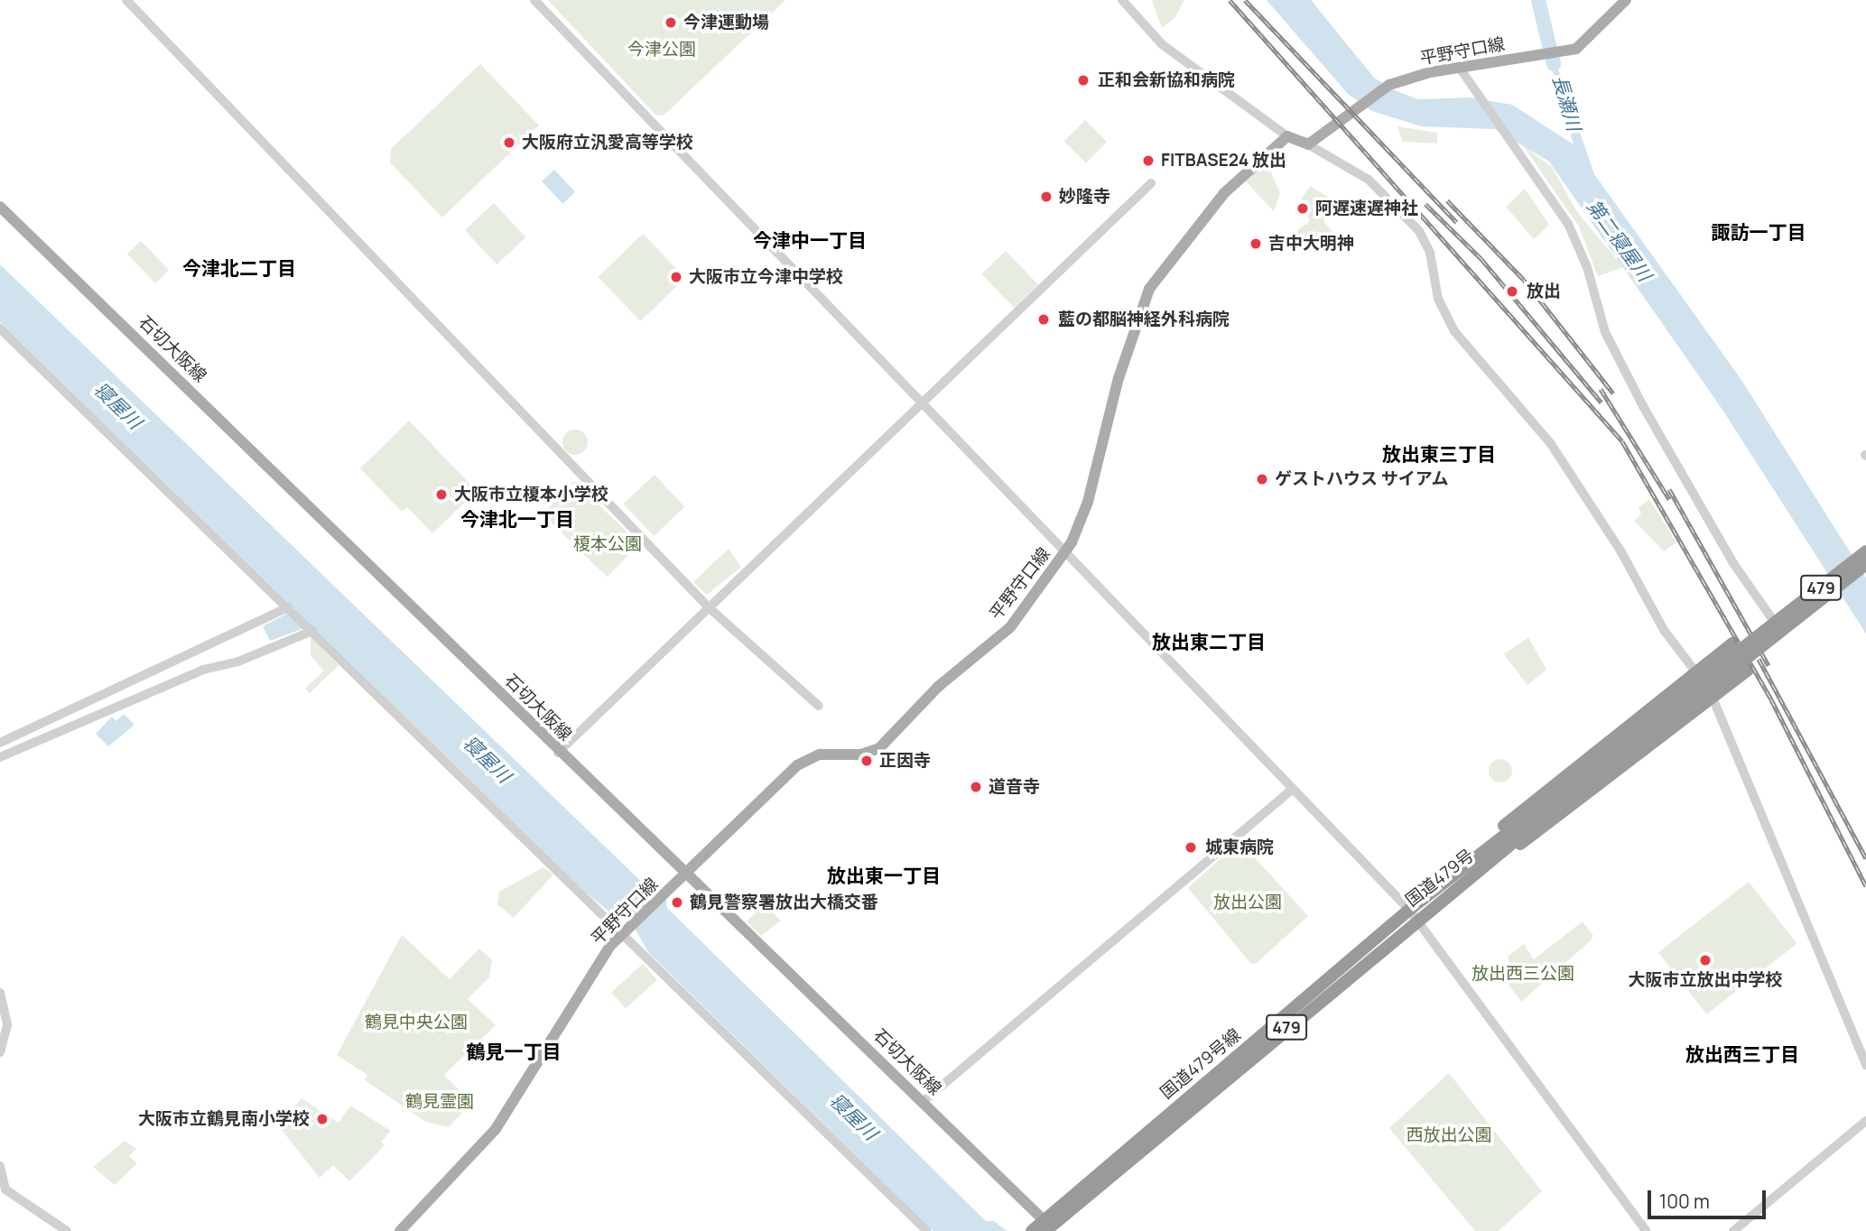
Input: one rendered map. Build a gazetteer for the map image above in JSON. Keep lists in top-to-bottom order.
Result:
{
  "streets": {
    "highway": ["479", "国道479号", "国道479号線"],
    "main road": ["平野守口線", "石切大阪線"]
  },
  "crossings": [
    ["平野守口線", "石切大阪線"],
    ["石切大阪線", "479"],
    ["石切大阪線", "国道479号線"],
    ["479", "国道479号線"],
    ["国道479号", "国道479号線"]
  ],
  "districts": [
    "諏訪一丁目",
    "今津中一丁目",
    "今津北二丁目",
    "放出東三丁目",
    "今津北一丁目",
    "放出東二丁目",
    "放出東一丁目",
    "鶴見一丁目",
    "放出西三丁目"
  ],
  "water": ["長瀬川", "第二寝屋川", "寝屋川"],
  "parks": [
    "今津公園",
    "榎本公園",
    "放出公園",
    "放出西三公園",
    "鶴見中央公園",
    "鶴見霊園",
    "西放出公園"
  ],
  "places": [
    "今津運動場",
    "正和会新協和病院",
    "大阪府立汎愛高等学校",
    "FITBASE24 放出",
    "妙隆寺",
    "阿遅速遅神社",
    "吉中大明神",
    "大阪市立今津中学校",
    "放出",
    "藍の都脳神経外科病院",
    "ゲストハウス サイアム",
    "大阪市立榎本小学校",
    "正因寺",
    "道音寺",
    "城東病院",
    "鶴見警察署放出大橋交番",
    "大阪市立放出中学校",
    "大阪市立鶴見南小学校"
  ],
  "scale_bar": "100 m"
}
